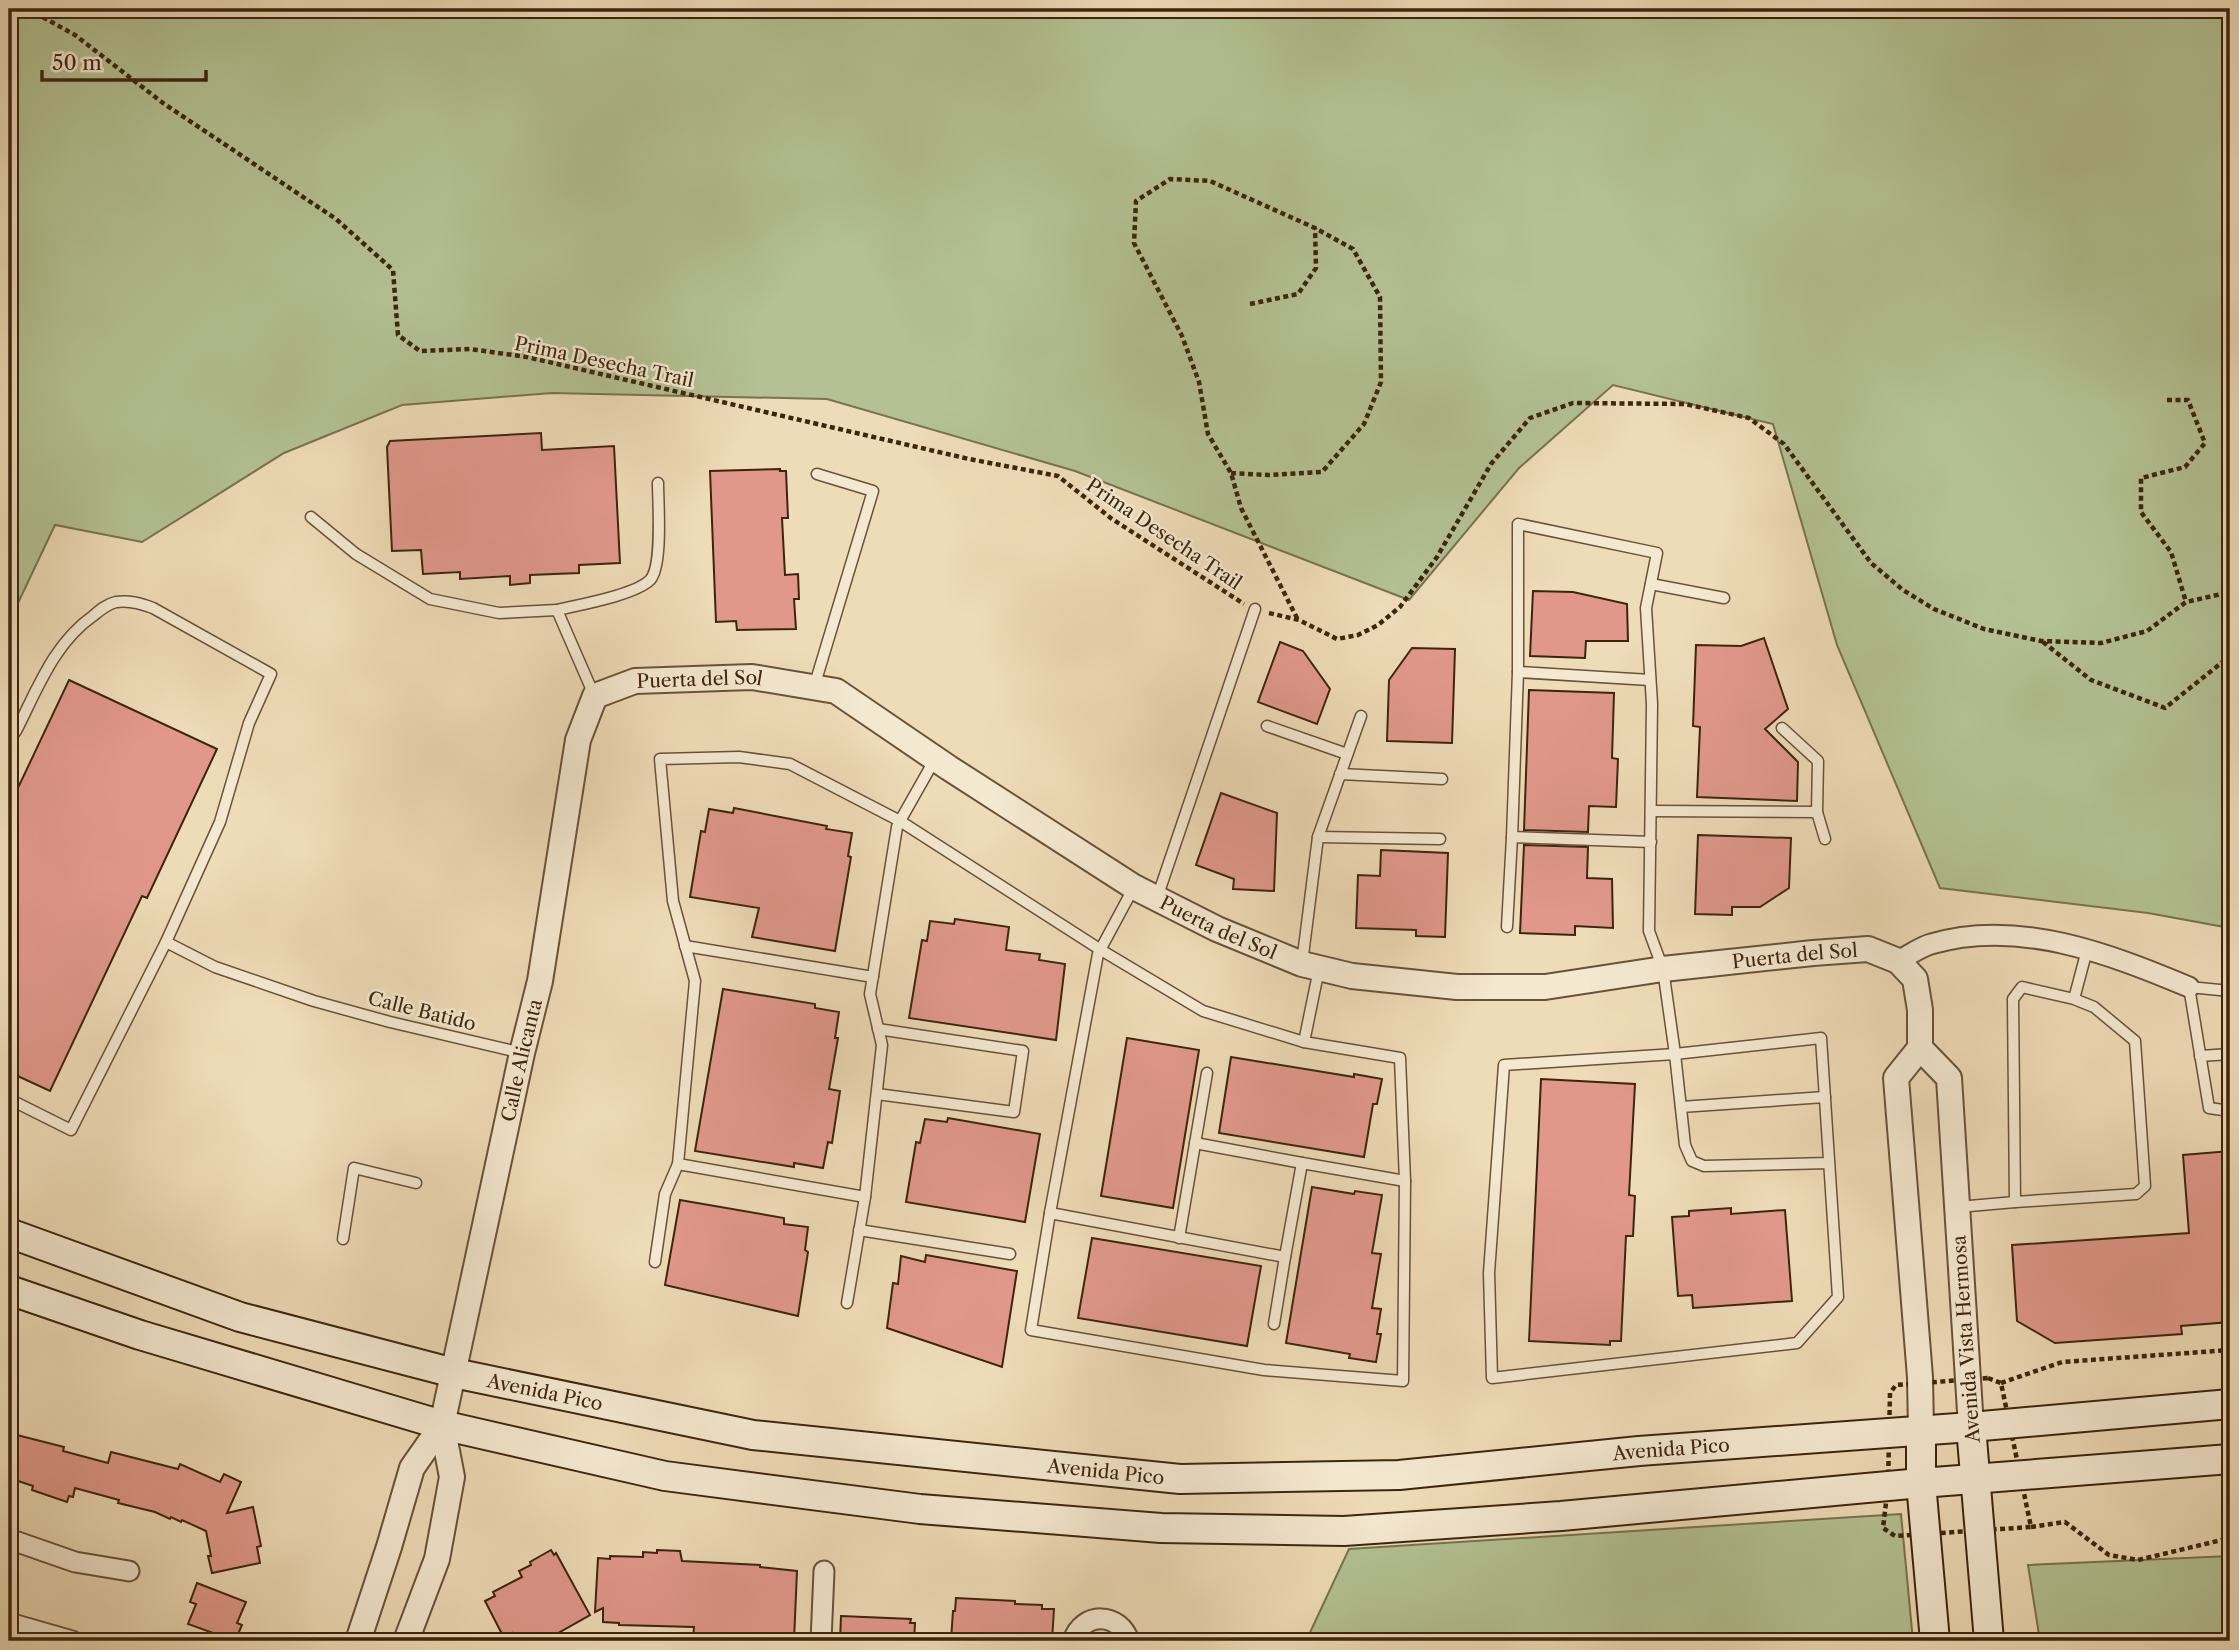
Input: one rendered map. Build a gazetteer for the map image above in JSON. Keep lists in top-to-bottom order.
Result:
{
  "streets": {
    "main road": ["Avenida Vista Hermosa", "Avenida Pico"],
    "street": ["Puerta del Sol", "Calle Alicanta"],
    "lane": ["Calle Batido"],
    "path": ["Prima Desecha Trail"]
  },
  "crossings": [
    ["Puerta del Sol", "Calle Alicanta"],
    ["Calle Batido", "Calle Alicanta"],
    ["Calle Alicanta", "Avenida Pico"],
    ["Avenida Vista Hermosa", "Avenida Pico"]
  ],
  "scale_bar": "50 m"
}
